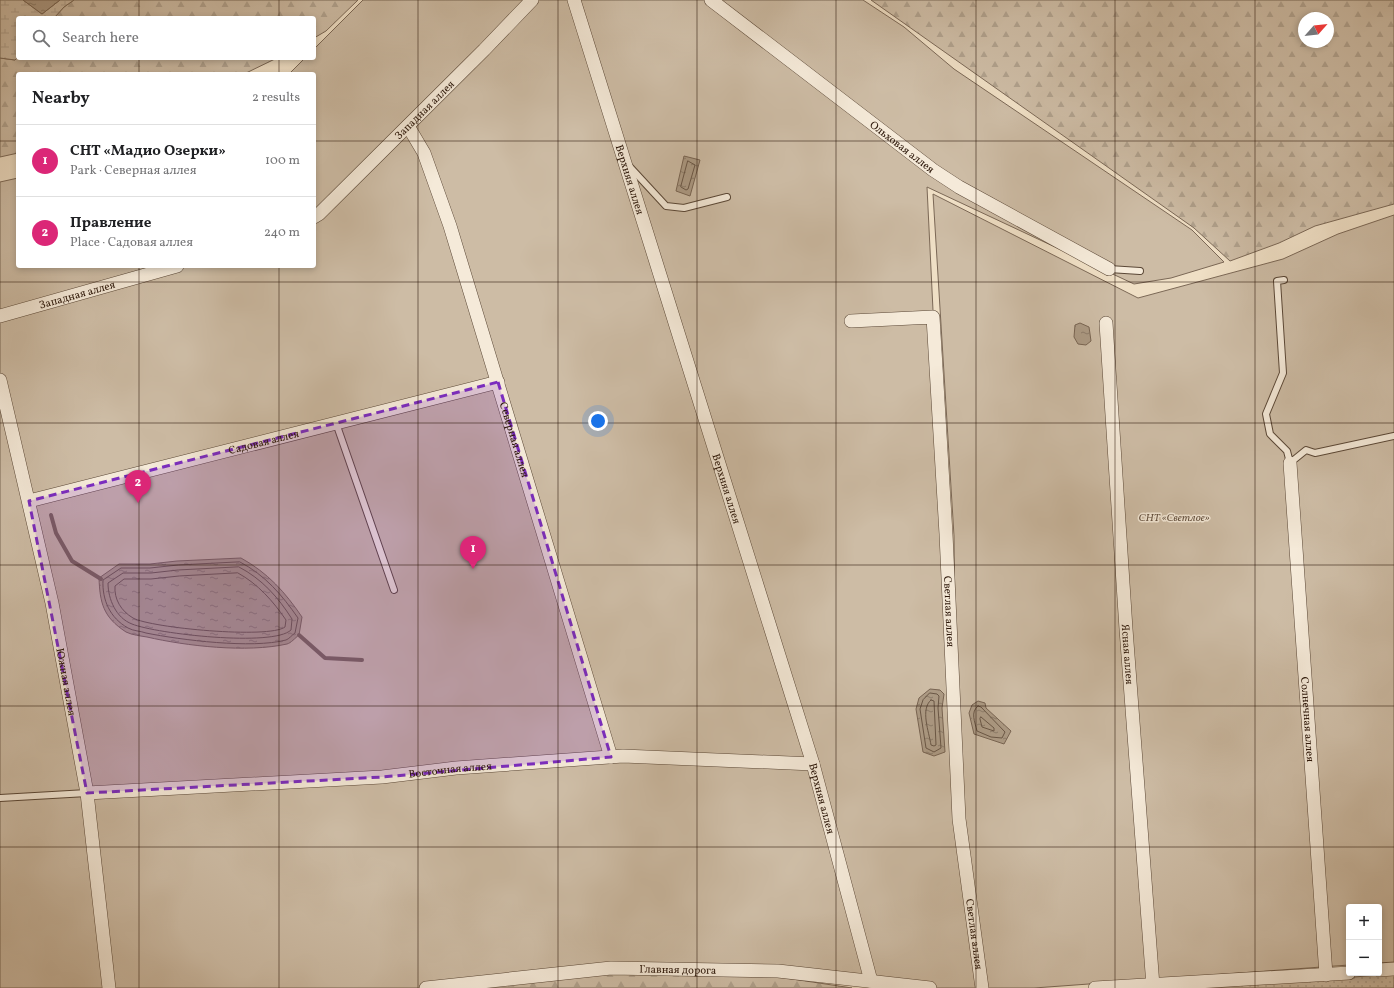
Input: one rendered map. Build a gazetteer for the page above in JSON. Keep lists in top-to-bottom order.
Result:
{
  "streets": {
    "street": [
      "Западная аллея",
      "Ольховая аллея",
      "Верхняя аллея",
      "Северная аллея",
      "Садовая аллея",
      "Светлая аллея",
      "Ясная аллея",
      "Южная аллея",
      "Солнечная аллея",
      "Восточная аллея",
      "Главная дорога"
    ]
  },
  "crossings": [
    ["Западная аллея", "Северная аллея"],
    ["Верхняя аллея", "Восточная аллея"],
    ["Верхняя аллея", "Главная дорога"],
    ["Северная аллея", "Садовая аллея"],
    ["Северная аллея", "Восточная аллея"],
    ["Садовая аллея", "Южная аллея"],
    ["Южная аллея", "Восточная аллея"]
  ],
  "parks": ["СНТ «Светлое»"],
  "north": "top right",
  "page": {
    "search": "Search here",
    "heading": ["Nearby", "2 results"],
    "list": [
      {
        "mark": "1",
        "name": "СНТ «Мадио Озерки»",
        "note": "Park · Северная аллея",
        "value": "100 m"
      },
      {
        "mark": "2",
        "name": "Правление",
        "note": "Place · Садовая аллея",
        "value": "240 m"
      }
    ],
    "pins": ["2", "1"],
    "map_buttons": ["+", "−"]
  }
}
